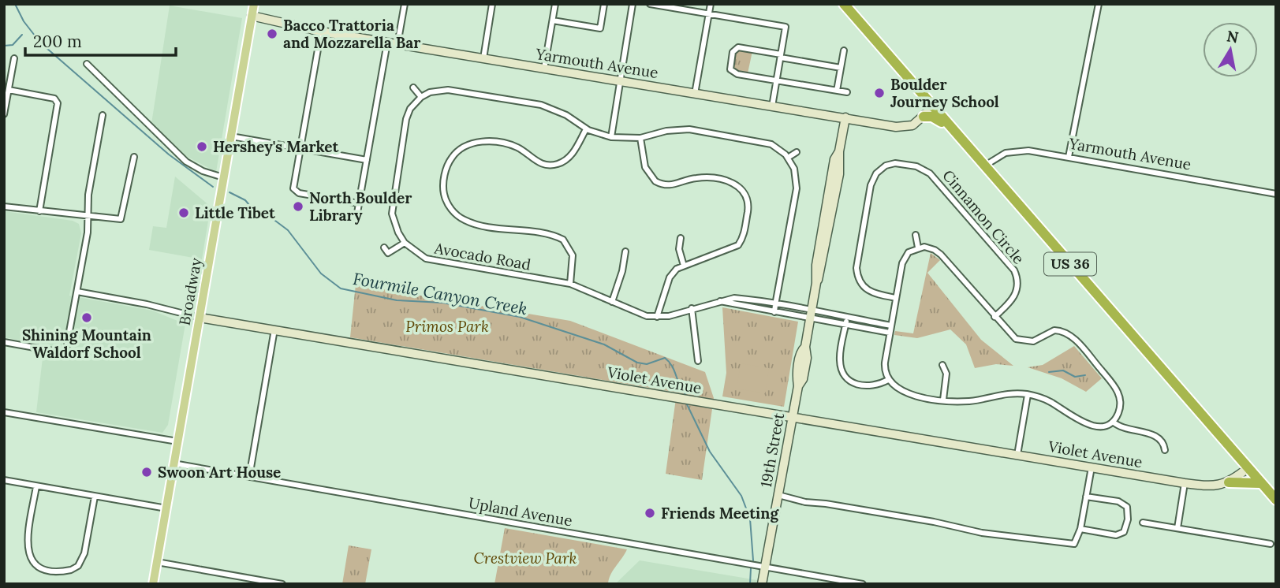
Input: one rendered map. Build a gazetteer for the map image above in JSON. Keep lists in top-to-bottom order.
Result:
{
  "streets": {
    "highway": ["US 36"],
    "main road": ["Broadway"],
    "street": [
      "Yarmouth Avenue",
      "Cinnamon Circle",
      "Avocado Road",
      "Violet Avenue",
      "19th Street",
      "Upland Avenue"
    ]
  },
  "crossings": [
    ["Yarmouth Avenue", "US 36"],
    ["Yarmouth Avenue", "Broadway"],
    ["Yarmouth Avenue", "19th Street"],
    ["Avocado Road", "19th Street"],
    ["Broadway", "Violet Avenue"],
    ["Broadway", "Upland Avenue"],
    ["Violet Avenue", "19th Street"],
    ["19th Street", "Upland Avenue"]
  ],
  "water": ["Fourmile Canyon Creek"],
  "parks": ["Primos Park", "Crestview Park"],
  "places": [
    "Bacco Trattoria and Mozzarella Bar",
    "Boulder Journey School",
    "Hershey's Market",
    "North Boulder Library",
    "Little Tibet",
    "Shining Mountain Waldorf School",
    "Swoon Art House",
    "Friends Meeting"
  ],
  "scale_bar": "200 m",
  "north": "top"
}
